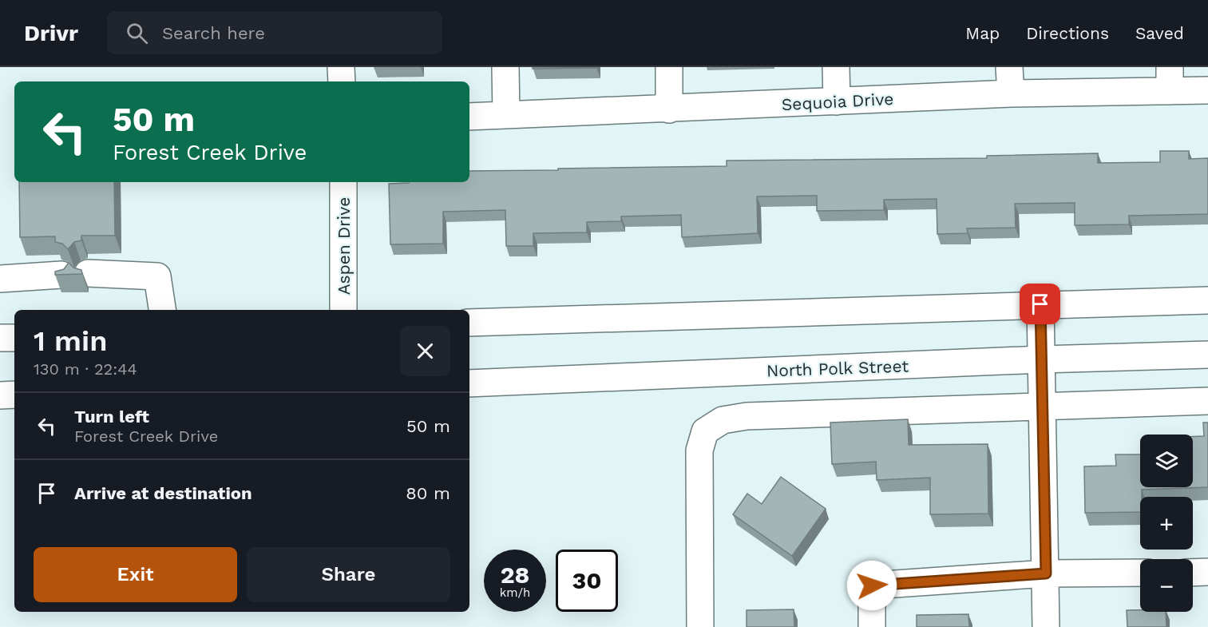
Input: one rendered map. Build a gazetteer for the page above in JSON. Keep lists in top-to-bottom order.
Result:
{
  "streets": {
    "street": ["Sequoia Drive", "Aspen Drive", "North Polk Street"]
  },
  "page": {
    "header": "Drivr",
    "search": "Search here",
    "nav": ["Map", "Directions", "Saved"],
    "turn": ["50 m", "Forest Creek Drive"],
    "heading": ["1 min", "130 m · 22:44"],
    "list": [
      {
        "name": "Turn left",
        "note": "Forest Creek Drive",
        "value": "50 m"
      },
      {
        "name": "Arrive at destination",
        "value": "80 m"
      }
    ],
    "map_buttons": ["+", "−"],
    "buttons": ["Exit", "Share"],
    "speed": "28 km/h",
    "limit": "30"
  }
}
